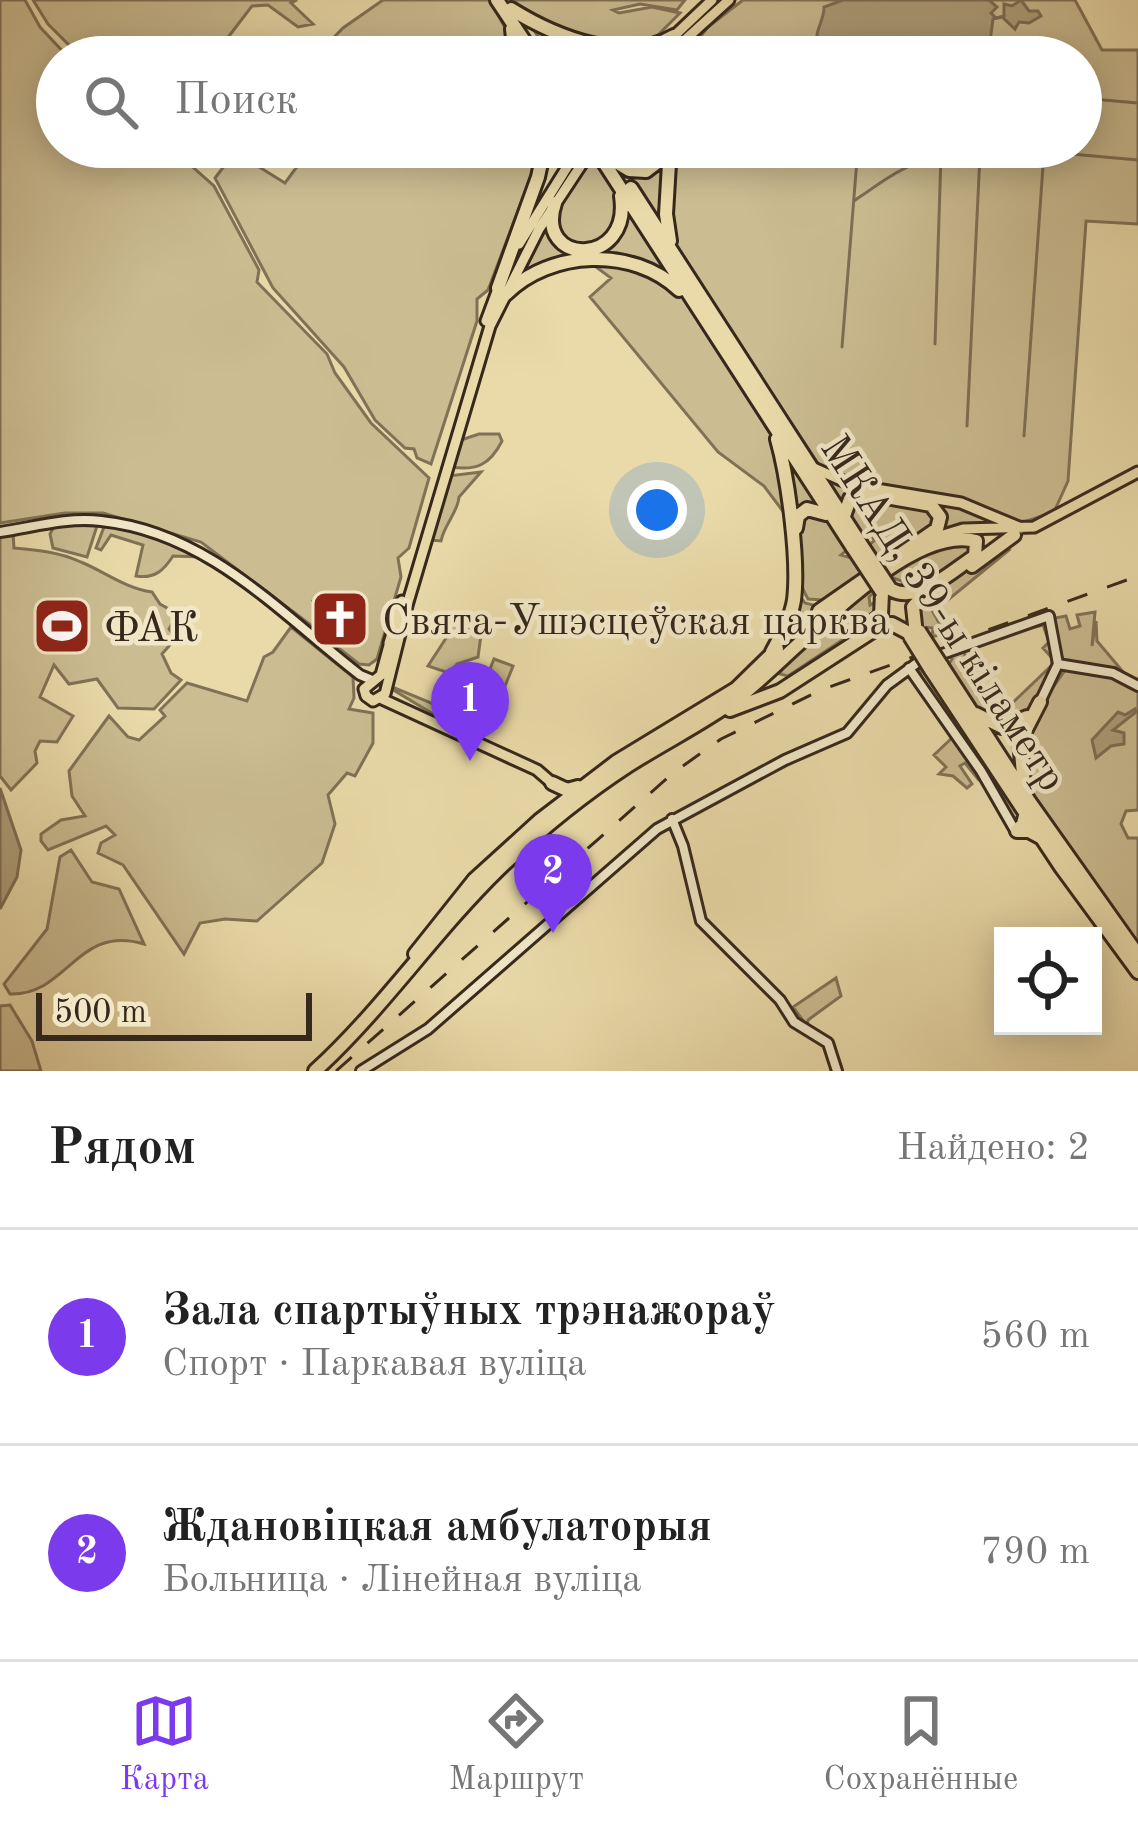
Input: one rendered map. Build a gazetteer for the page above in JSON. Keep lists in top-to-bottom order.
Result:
{
  "streets": {
    "highway": ["МКАД, 39-ы кіламетр"]
  },
  "places": {
    "church": ["Свята-Ушэсцеўская царква"],
    "sports": ["ФАК"]
  },
  "scale_bar": "500 m",
  "page": {
    "search": "Поиск",
    "pins": ["1", "2"],
    "scale": "500 m",
    "heading": ["Рядом", "Найдено: 2"],
    "list": [
      {
        "mark": "1",
        "name": "Зала спартыўных трэнажораў",
        "note": "Спорт · Паркавая вуліца",
        "value": "560 m"
      },
      {
        "mark": "2",
        "name": "Ждановіцкая амбулаторыя",
        "note": "Больница · Лінейная вуліца",
        "value": "790 m"
      }
    ],
    "nav": ["Карта", "Маршрут", "Сохранённые"]
  }
}
